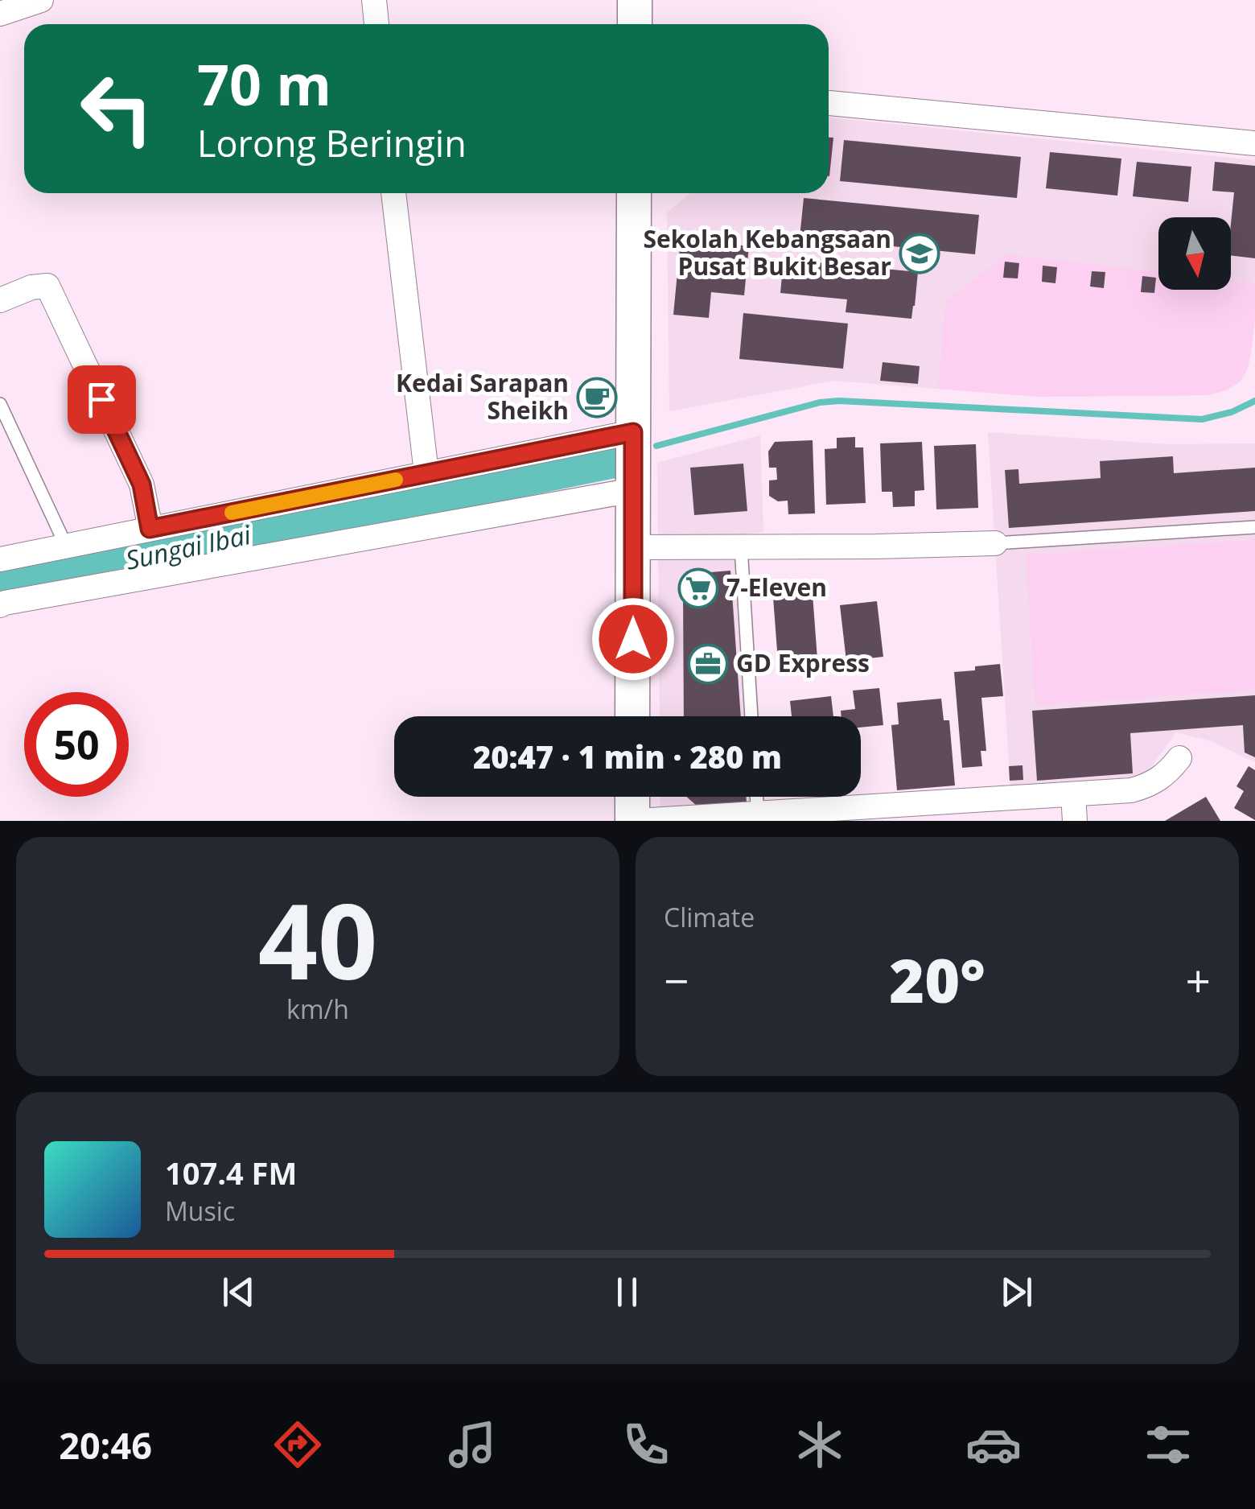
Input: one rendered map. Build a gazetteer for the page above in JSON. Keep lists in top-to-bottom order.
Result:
{
  "water": ["Sungai Ibai"],
  "places": {
    "school or university": ["Sekolah Kebangsaan Pusat Bukit Besar"],
    "cafe": ["Kedai Sarapan Sheikh"],
    "supermarket": ["7-Eleven"],
    "office": ["GD Express"]
  },
  "north": "bottom",
  "page": {
    "turn": ["70 m", "Lorong Beringin"],
    "limit": "50",
    "trip": "20:47 · 1 min · 280 m",
    "tile": [
      ["40", "km/h"],
      "Climate"
    ],
    "heat": ["−", "20°", "+"],
    "song": ["107.4 FM", "Music"],
    "tabs": "20:46"
  }
}
